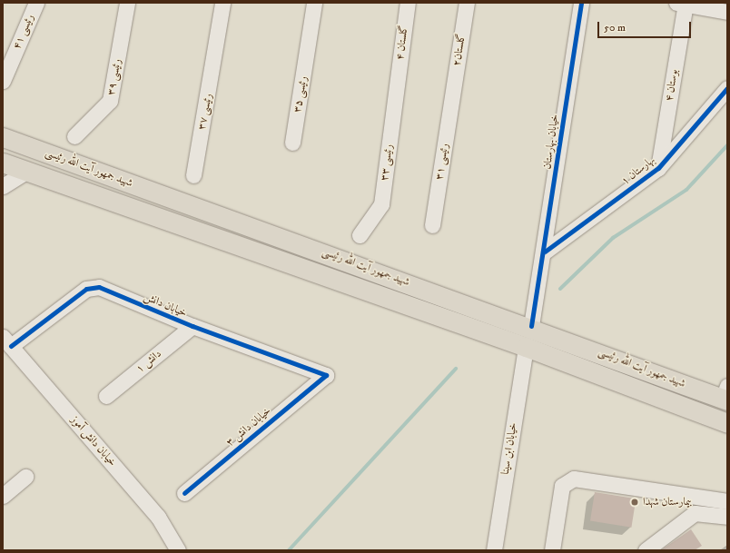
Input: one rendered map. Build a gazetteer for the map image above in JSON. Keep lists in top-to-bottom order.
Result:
{
  "streets": {
    "main road": ["شهید جمهور آیت الله رئیسی"],
    "street": [
      "رئیسی ۴۱",
      "گلستان ۴",
      "گلستان۲",
      "رئیسی ۳۹",
      "بوستان ۴",
      "رئیسی ۳۵",
      "رئیسی ۳۷",
      "خیابان بهارستان",
      "رئیسی ۳۱",
      "رئیسی ۳۳",
      "بهارستان ۱",
      "خیابان دانش",
      "دانش ۱",
      "خیابان دانش ۳",
      "خیابان دانش آموز",
      "خیابان ابن سینا"
    ]
  },
  "crossings": [
    ["گلستان ۴", "رئیسی ۳۳"],
    ["گلستان۲", "رئیسی ۳۱"],
    ["بوستان ۴", "بهارستان ۱"],
    ["خیابان بهارستان", "شهید جمهور آیت الله رئیسی"],
    ["خیابان بهارستان", "بهارستان ۱"],
    ["شهید جمهور آیت الله رئیسی", "خیابان ابن سینا"],
    ["خیابان دانش", "دانش ۱"],
    ["خیابان دانش", "خیابان دانش ۳"],
    ["خیابان دانش", "خیابان دانش آموز"]
  ],
  "places": ["بیمارستان شهدا"],
  "scale_bar": "50 m"
}
